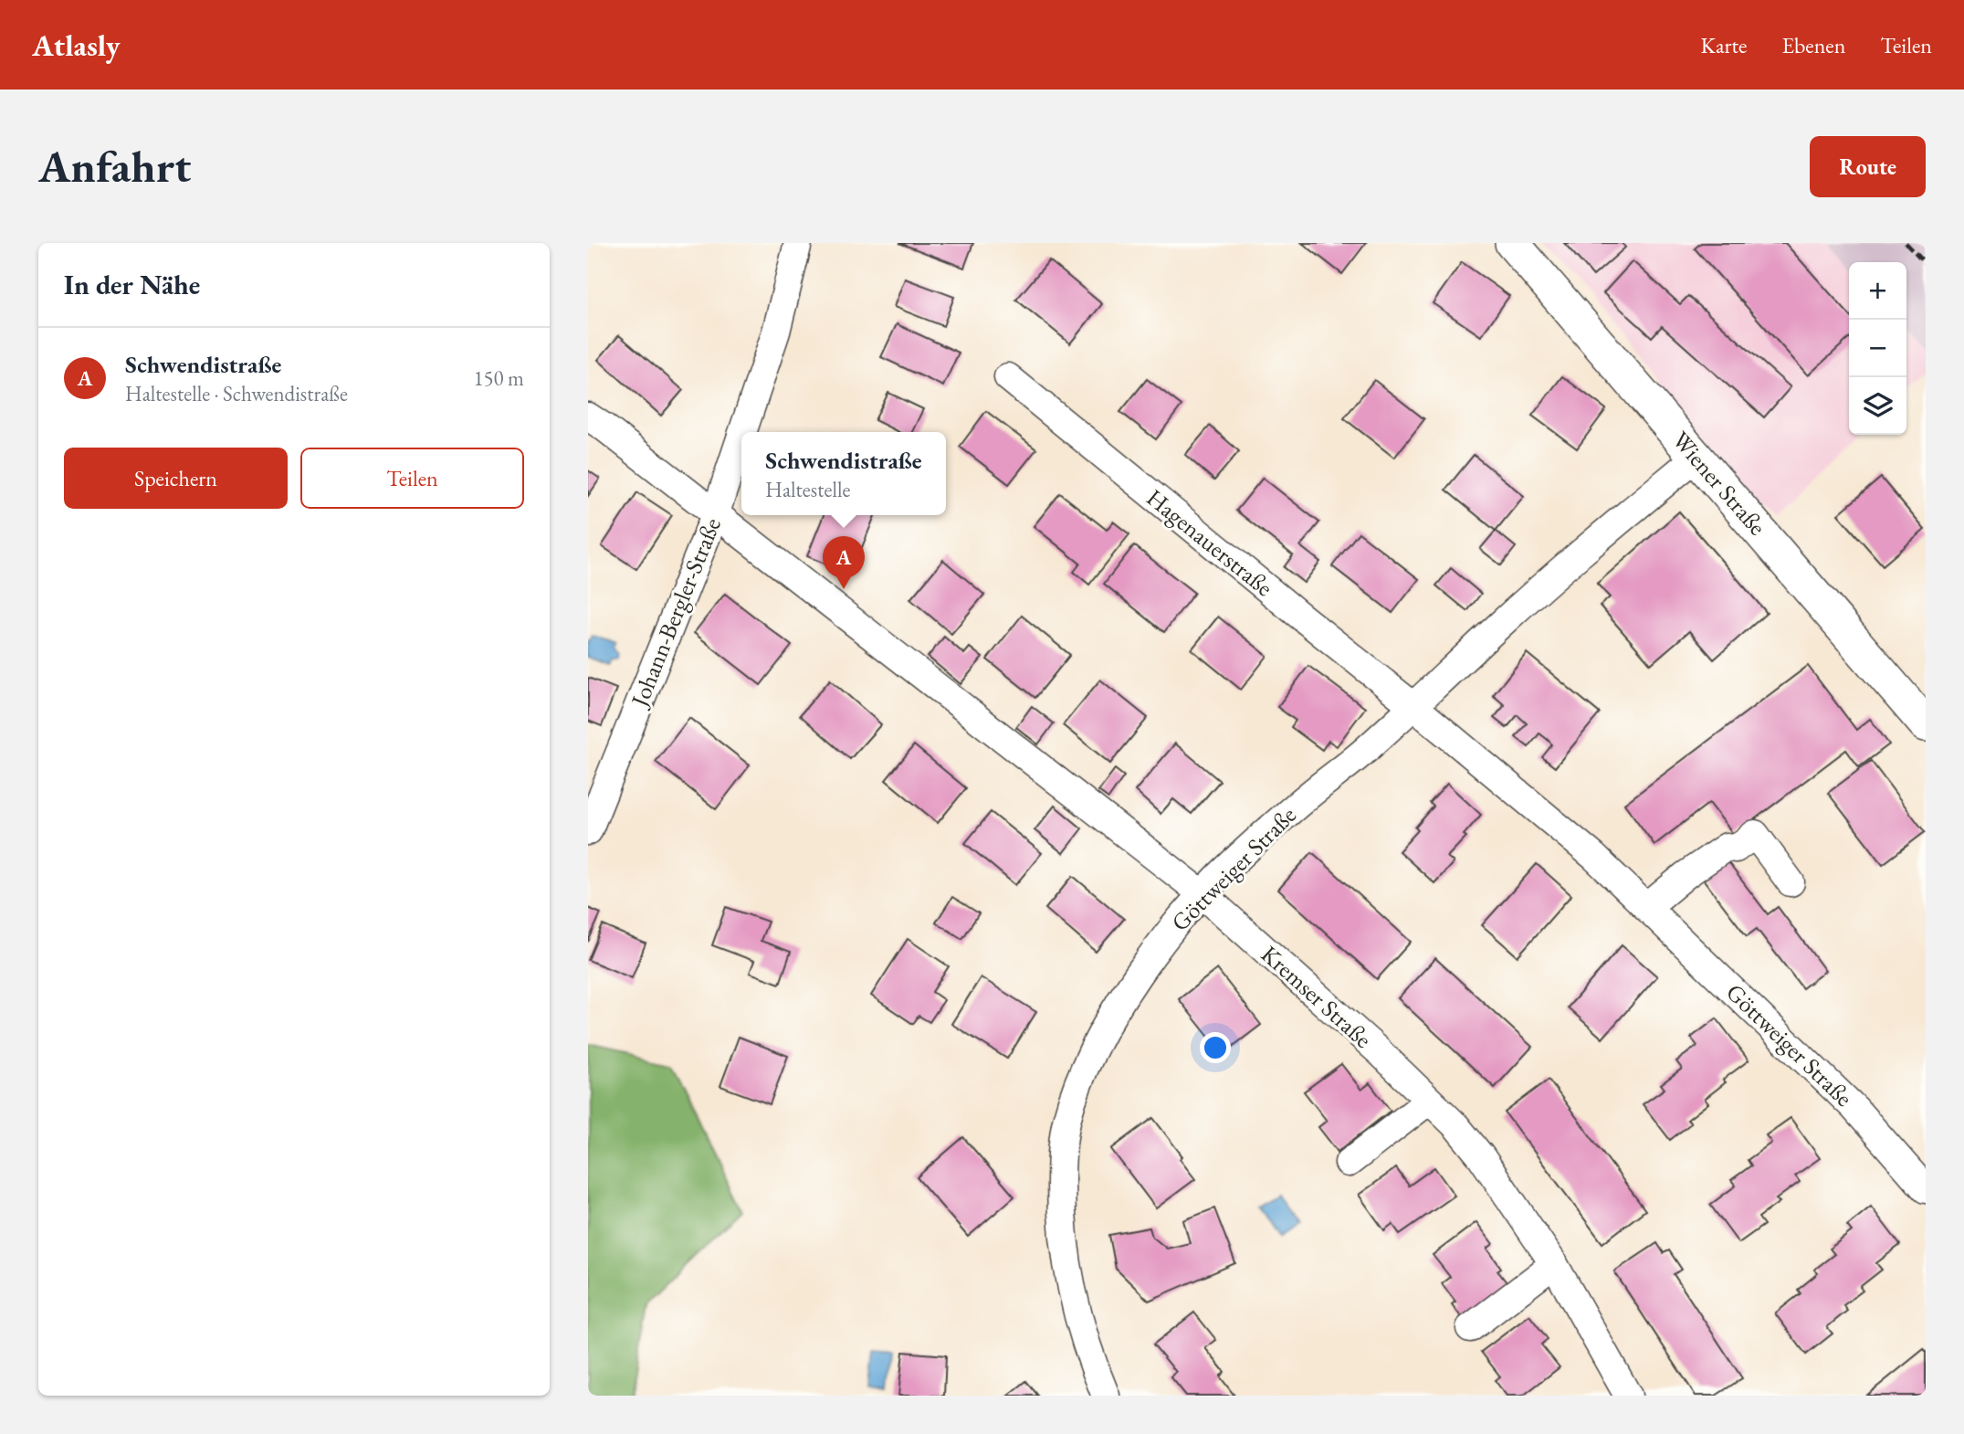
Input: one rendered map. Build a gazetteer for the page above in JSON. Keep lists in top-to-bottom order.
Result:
{
  "streets": {
    "main road": ["Wiener Straße"],
    "street": [
      "Hagenauerstraße",
      "Johann-Bergler-Straße",
      "Göttweiger Straße",
      "Kremser Straße"
    ]
  },
  "crossings": [
    ["Wiener Straße", "Göttweiger Straße"],
    ["Hagenauerstraße", "Göttweiger Straße"],
    ["Johann-Bergler-Straße", "Kremser Straße"],
    ["Göttweiger Straße", "Kremser Straße"]
  ],
  "page": {
    "header": "Atlasly",
    "nav": ["Karte", "Ebenen", "Teilen"],
    "buttons": [
      "Route",
      ["Speichern", "Teilen"]
    ],
    "title": "Anfahrt",
    "heading": "In der Nähe",
    "map_buttons": ["+", "−"],
    "list": [
      {
        "mark": "A",
        "name": "Schwendistraße",
        "note": "Haltestelle · Schwendistraße",
        "value": "150 m"
      }
    ],
    "popup": ["Schwendistraße", "Haltestelle"],
    "pins": "A"
  }
}
